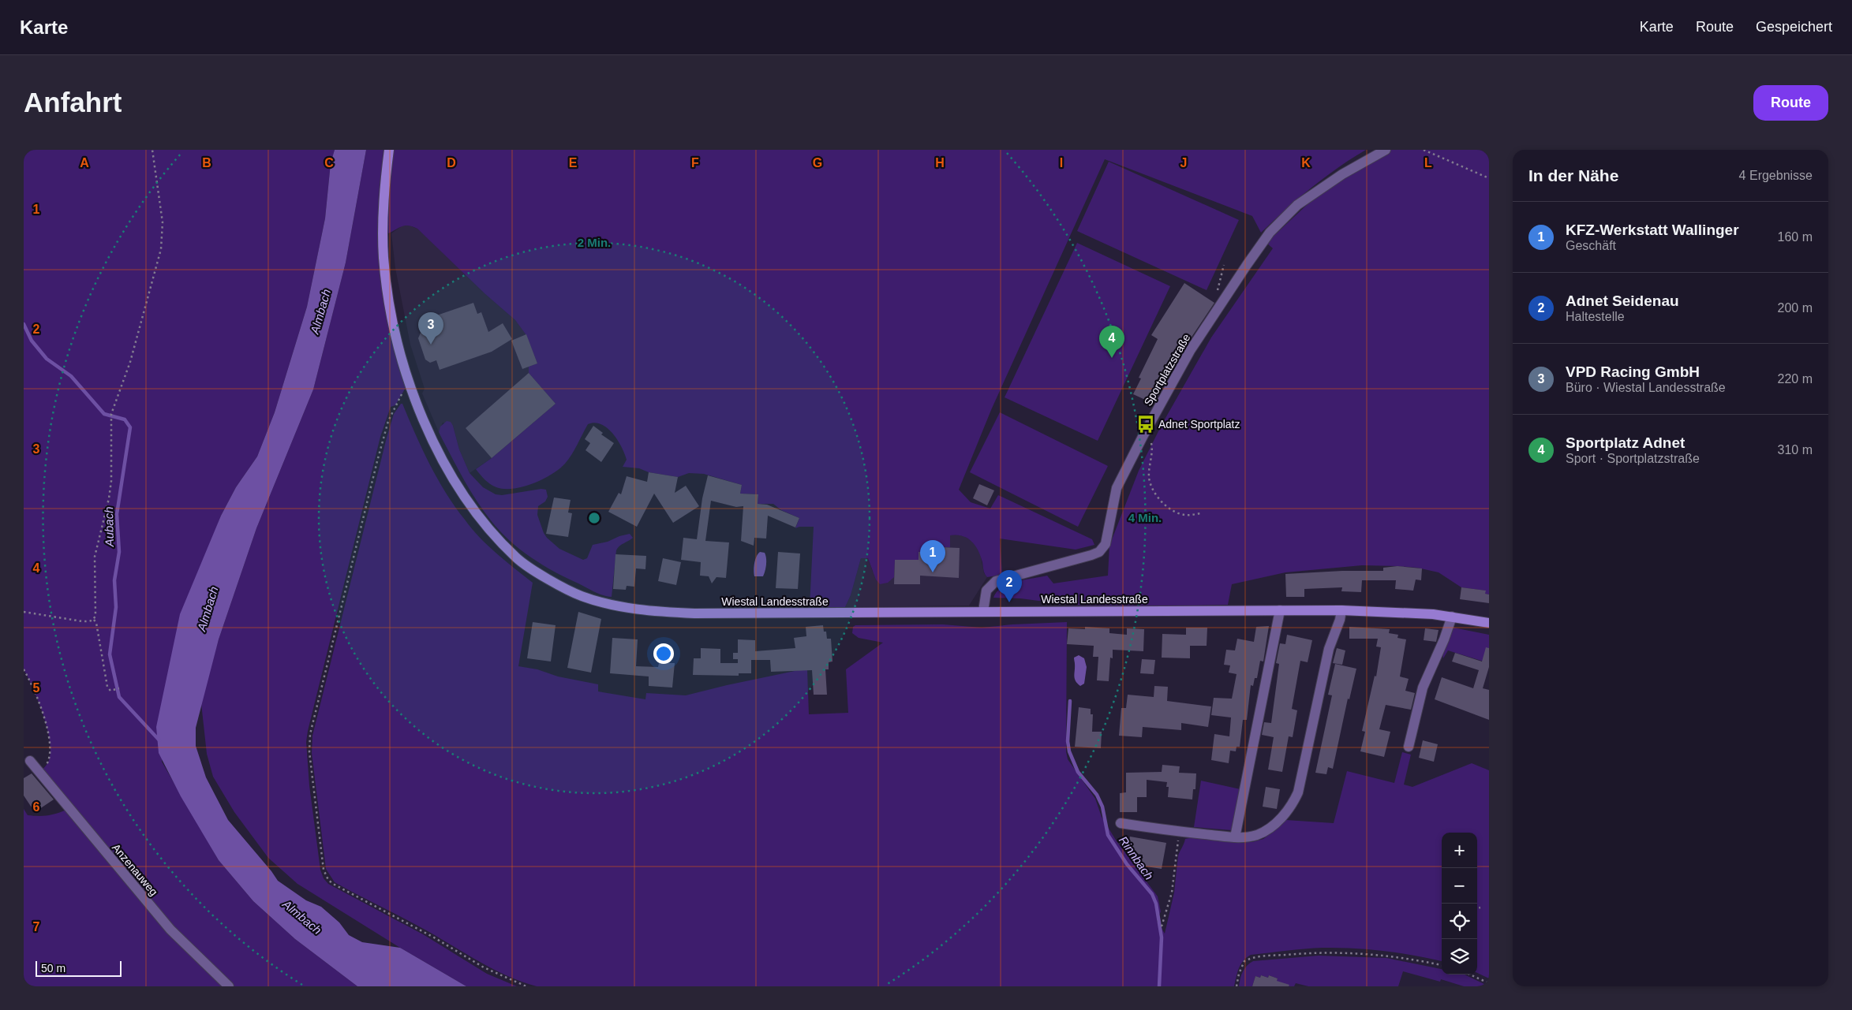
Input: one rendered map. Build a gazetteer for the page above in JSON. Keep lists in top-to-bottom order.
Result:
{
  "streets": {
    "main road": ["Wiestal Landesstraße"],
    "street": ["Sportplatzstraße", "Anzenauweg"]
  },
  "crossings": [
    ["Sportplatzstraße", "Wiestal Landesstraße"]
  ],
  "water": ["Almbach", "Aubach", "Rinnbach"],
  "places": {
    "bus stop": ["Adnet Sportplatz"]
  },
  "scale_bar": "50 m",
  "page": {
    "header": "Karte",
    "nav": ["Karte", "Route", "Gespeichert"],
    "buttons": "Route",
    "title": "Anfahrt",
    "heading": ["In der Nähe", "4 Ergebnisse"],
    "list": [
      {
        "mark": "1",
        "name": "KFZ-Werkstatt Wallinger",
        "note": "Geschäft",
        "value": "160 m"
      },
      {
        "mark": "2",
        "name": "Adnet Seidenau",
        "note": "Haltestelle",
        "value": "200 m"
      },
      {
        "mark": "3",
        "name": "VPD Racing GmbH",
        "note": "Büro · Wiestal Landesstraße",
        "value": "220 m"
      },
      {
        "mark": "4",
        "name": "Sportplatz Adnet",
        "note": "Sport · Sportplatzstraße",
        "value": "310 m"
      }
    ],
    "pins": [
      "3",
      "4",
      "1",
      "2"
    ],
    "map_buttons": ["+", "−"],
    "scale": "50 m"
  },
  "grid": {
    "columns": [
      "A",
      "B",
      "C",
      "D",
      "E",
      "F",
      "G",
      "H",
      "I",
      "J",
      "K",
      "L"
    ],
    "rows": [
      "1",
      "2",
      "3",
      "4",
      "5",
      "6",
      "7"
    ]
  },
  "rings": ["2 Min.", "4 Min."]
}
